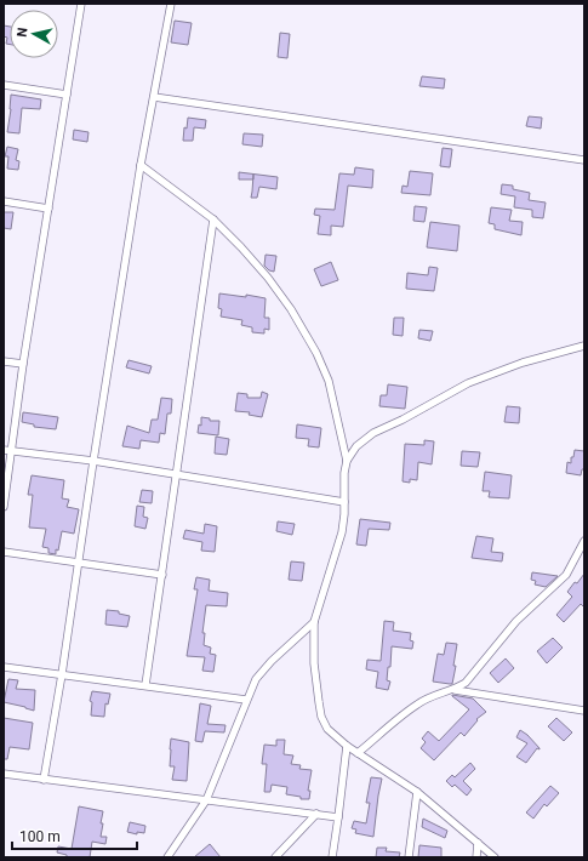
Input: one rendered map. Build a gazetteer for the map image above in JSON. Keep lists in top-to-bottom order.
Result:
{
  "scale_bar": "100 m",
  "north": "left"
}
